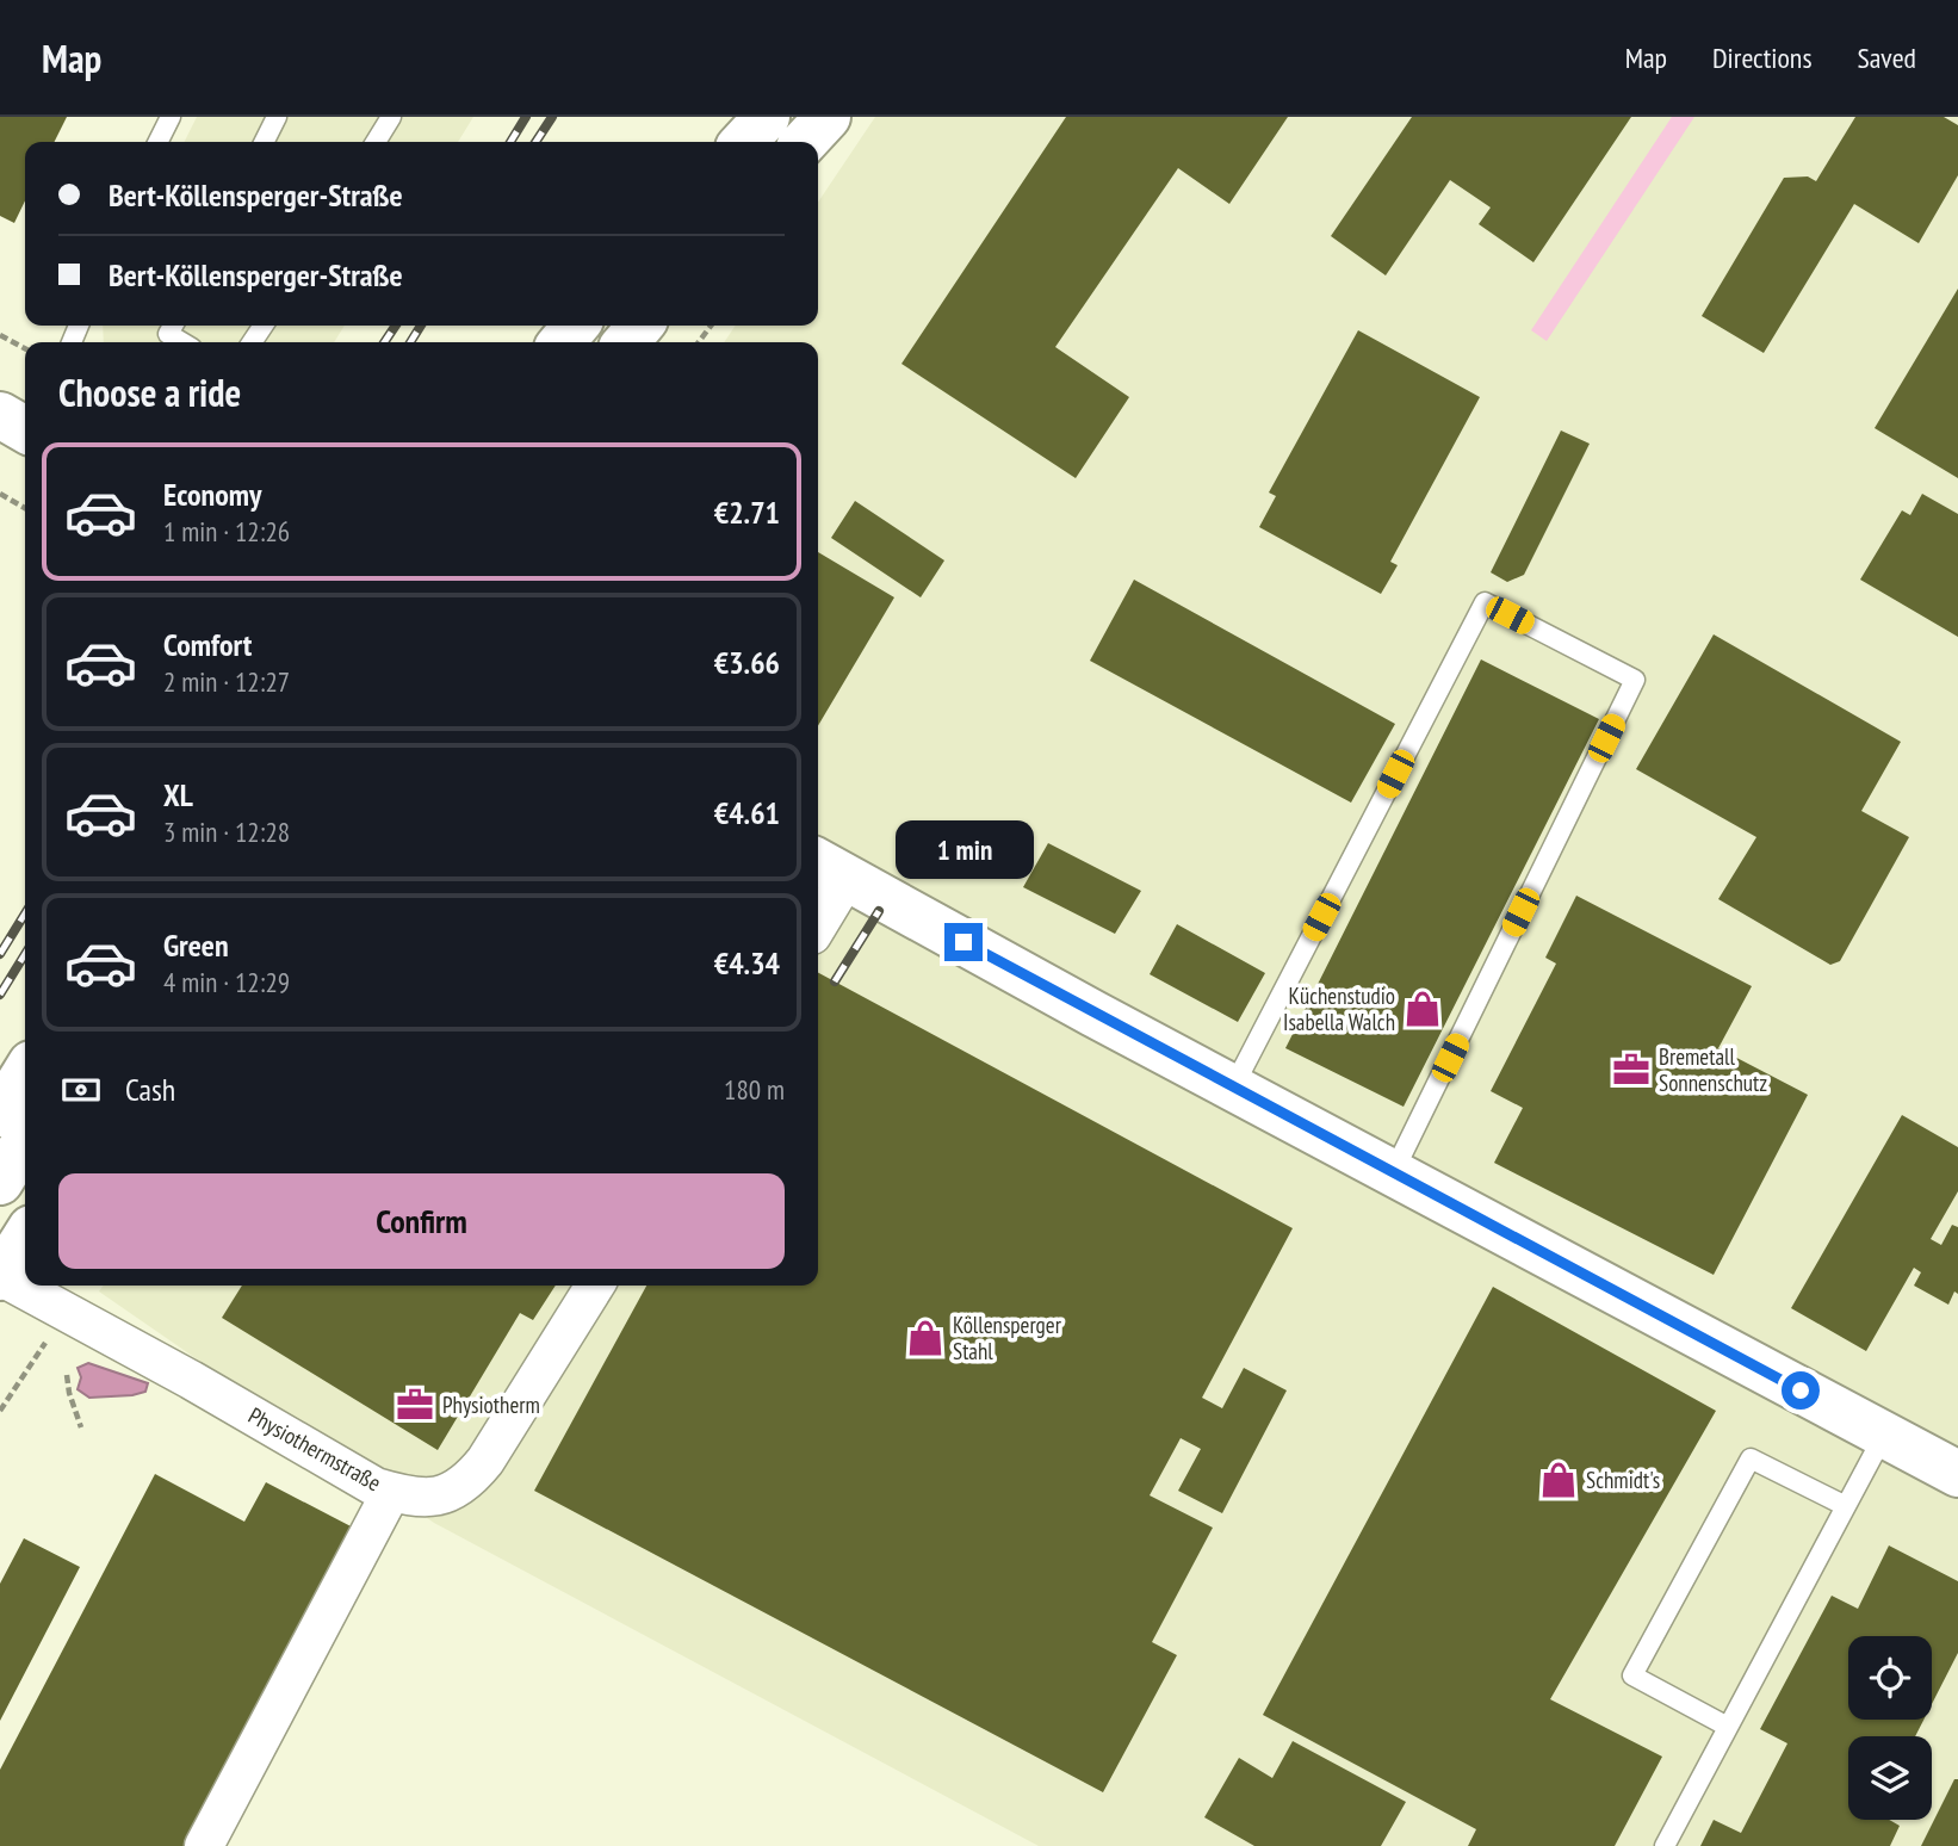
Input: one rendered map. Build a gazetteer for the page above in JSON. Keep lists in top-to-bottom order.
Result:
{
  "streets": {
    "street": ["Physiothermstraße"]
  },
  "places": {
    "shop": ["Küchenstudio Isabella Walch", "Köllensperger Stahl", "Schmidt's"],
    "office": ["Bremetall Sonnenschutz", "Physiotherm"]
  },
  "page": {
    "header": "Map",
    "nav": ["Map", "Directions", "Saved"],
    "banner": ["Bert-Köllensperger-Straße", "Bert-Köllensperger-Straße"],
    "heading": "Choose a ride",
    "list": [
      {
        "name": "Economy",
        "note": "1 min · 12:26",
        "value": "€2.71"
      },
      {
        "name": "Comfort",
        "note": "2 min · 12:27",
        "value": "€3.66"
      },
      {
        "name": "XL",
        "note": "3 min · 12:28",
        "value": "€4.61"
      },
      {
        "name": "Green",
        "note": "4 min · 12:29",
        "value": "€4.34"
      }
    ],
    "bubble": "1 min",
    "pay": ["Cash", "180 m"],
    "buttons": "Confirm"
  }
}
